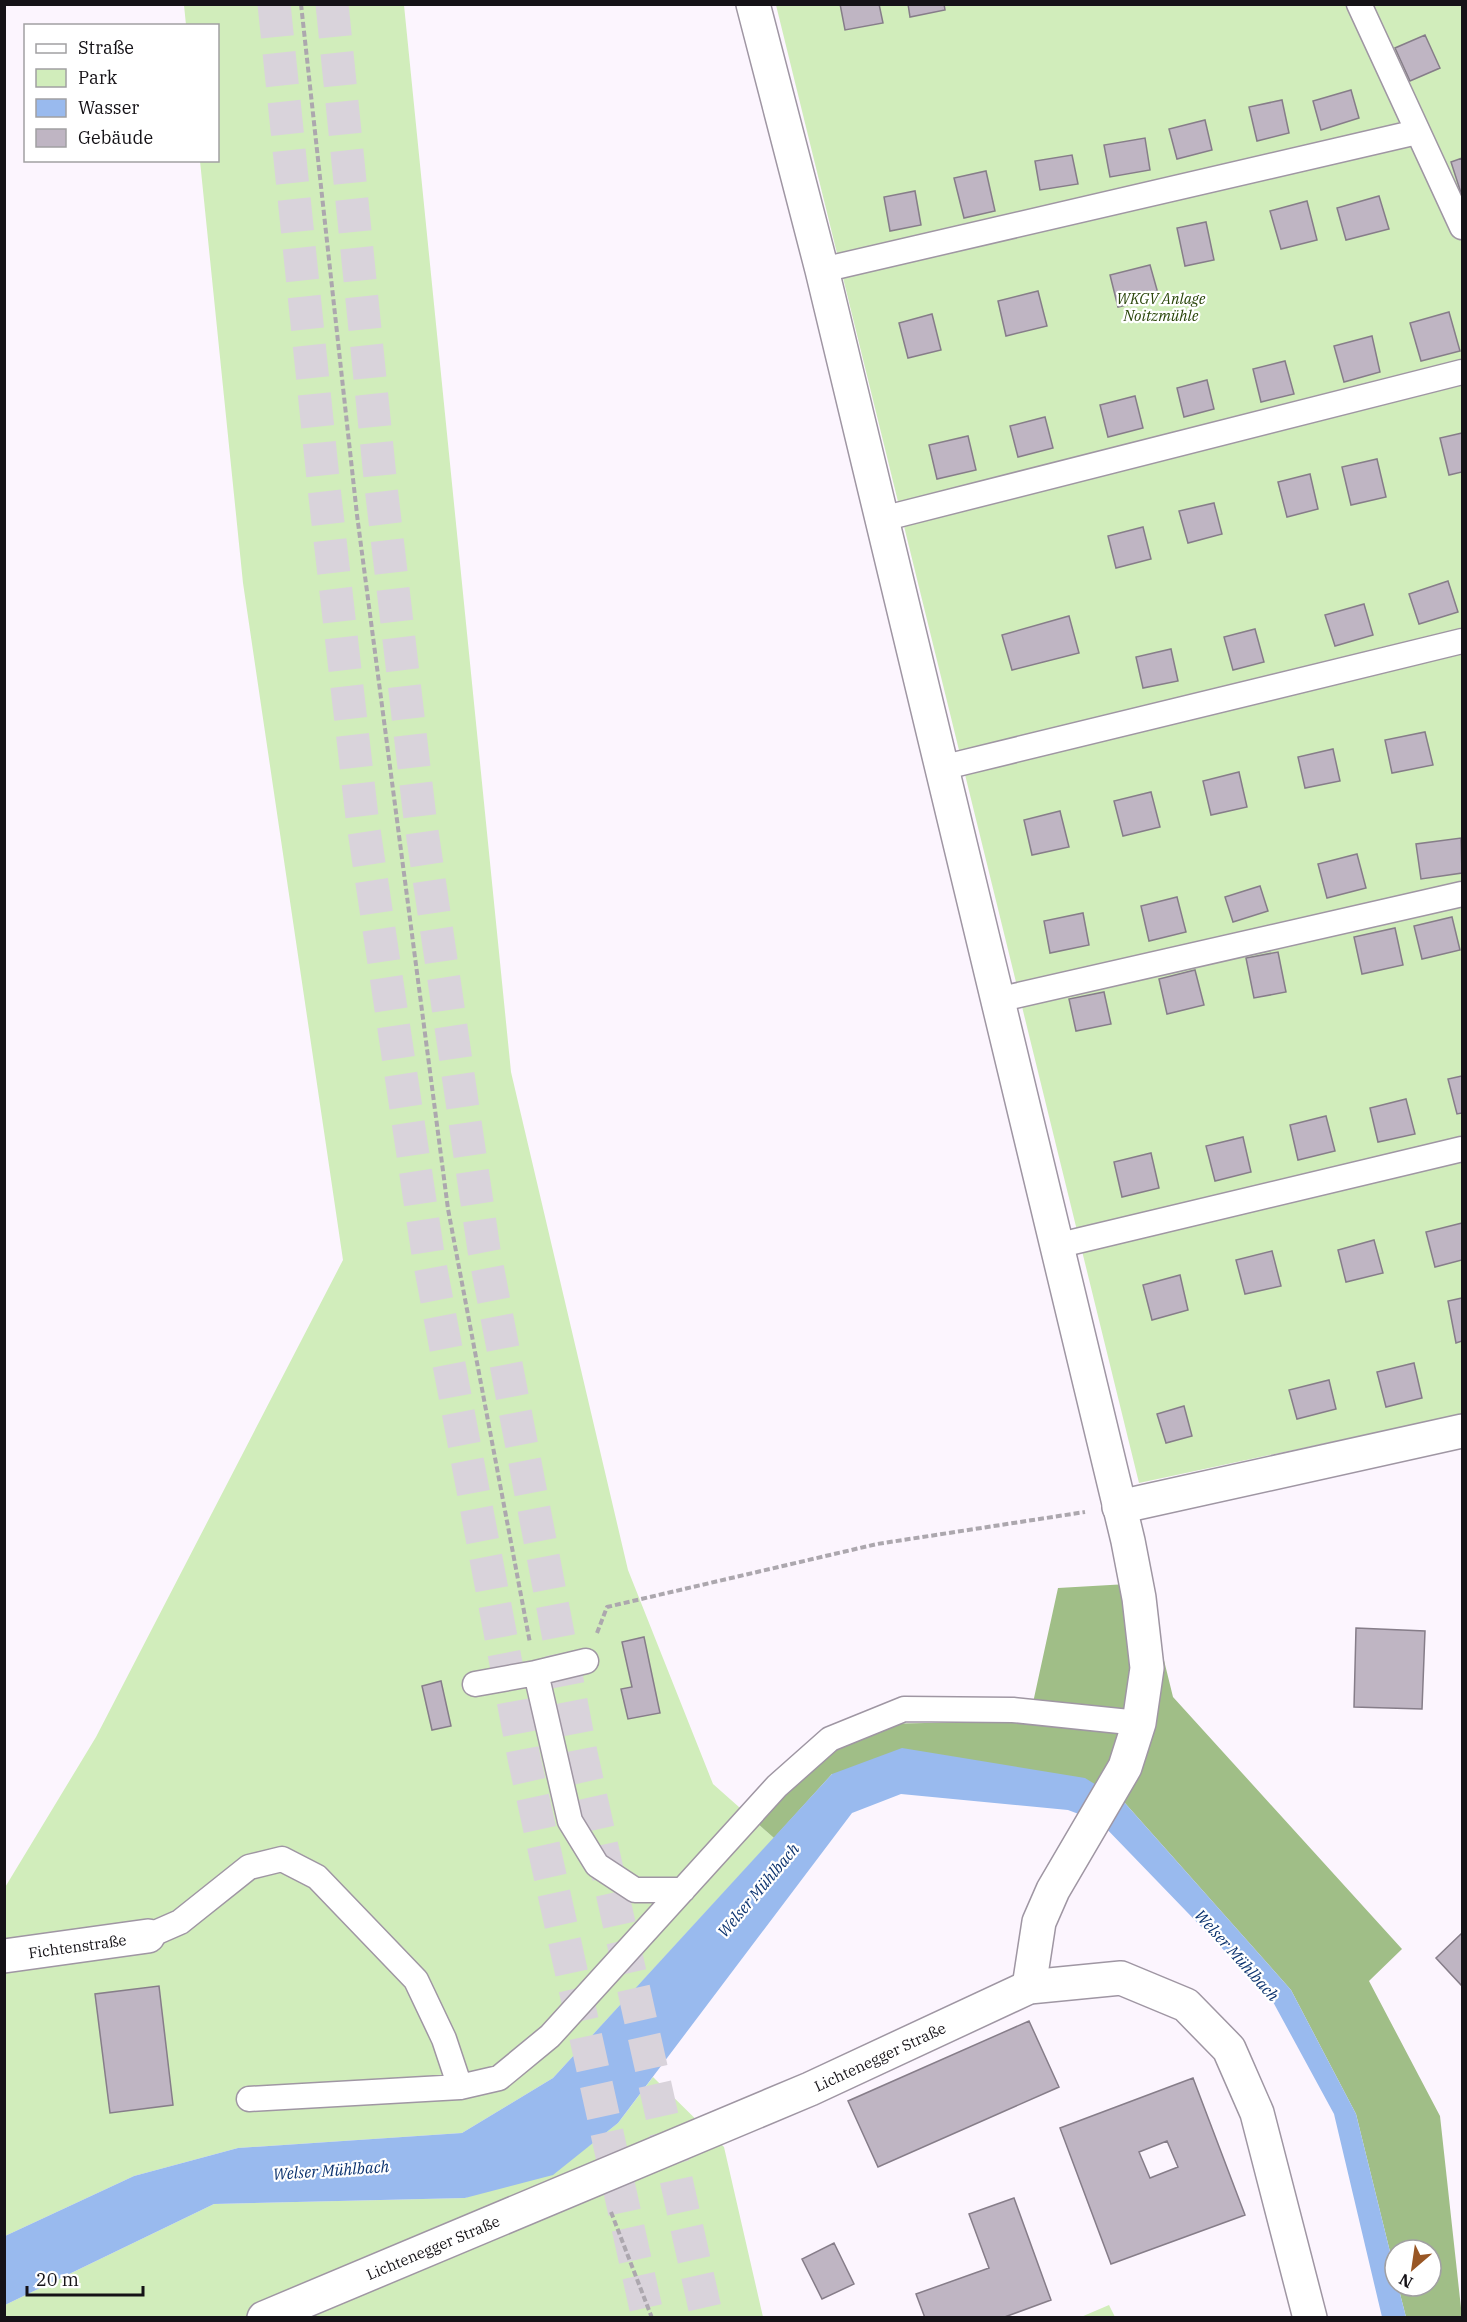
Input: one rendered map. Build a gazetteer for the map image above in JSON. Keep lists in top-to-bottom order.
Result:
{
  "streets": {
    "street": ["Fichtenstraße", "Lichtenegger Straße"]
  },
  "water": ["Welser Mühlbach"],
  "parks": ["WKGV Anlage Noitzmühle"],
  "legend": [
    "Straße",
    "Park",
    "Wasser",
    "Gebäude"
  ],
  "scale_bar": "20 m",
  "north": "bottom left"
}
